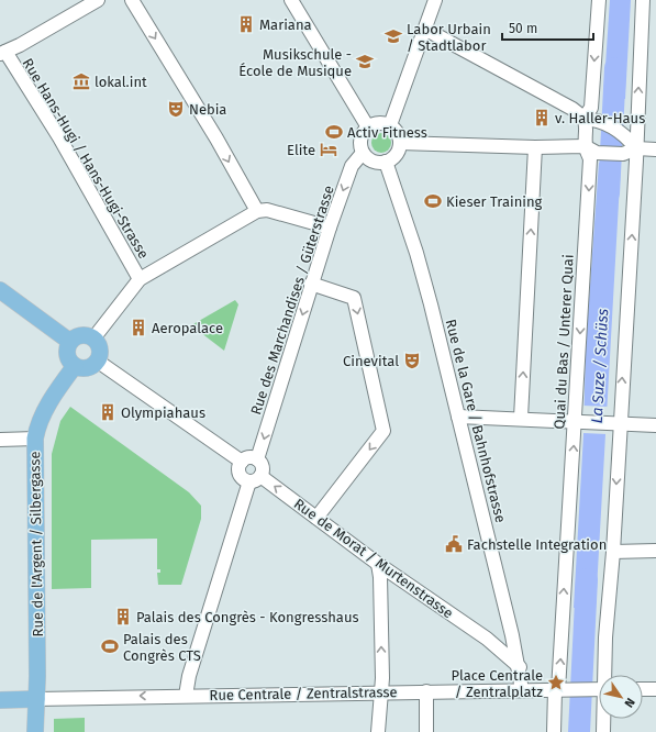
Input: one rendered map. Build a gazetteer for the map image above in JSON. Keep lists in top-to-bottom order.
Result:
{
  "streets": {
    "main road": ["Rue de l'Argent / Silbergasse", "Rue Centrale / Zentralstrasse"],
    "street": [
      "Rue Hans-Hugi / Hans-Hugi-Strasse",
      "Rue des Marchandises / Güterstrasse",
      "Quai du Bas / Unterer Quai",
      "Rue de la Gare / Bahnhofstrasse",
      "Rue de Morat / Murtenstrasse"
    ]
  },
  "crossings": [
    ["Rue des Marchandises / Güterstrasse", "Rue de la Gare / Bahnhofstrasse"],
    ["Rue des Marchandises / Güterstrasse", "Rue de Morat / Murtenstrasse"],
    ["Quai du Bas / Unterer Quai", "Rue Centrale / Zentralstrasse"],
    ["Rue de la Gare / Bahnhofstrasse", "Rue de Morat / Murtenstrasse"],
    ["Rue de la Gare / Bahnhofstrasse", "Rue Centrale / Zentralstrasse"],
    ["Rue de l'Argent / Silbergasse", "Rue Centrale / Zentralstrasse"]
  ],
  "one_way": ["Rue des Marchandises / Güterstrasse"],
  "water": ["La Suze / Schüss"],
  "places": {
    "building": [
      "Mariana",
      "v. Haller-Haus",
      "Aeropalace",
      "Olympiahaus",
      "Palais des Congrès - Kongresshaus"
    ],
    "school or university": ["Labor Urbain / Stadtlabor", "Musikschule - École de Musique"],
    "museum": ["lokal.int"],
    "theatre": ["Nebia", "Cinevital"],
    "sports": ["Activ Fitness", "Kieser Training", "Palais des Congrès CTS"],
    "hotel": ["Elite"],
    "public building": ["Fachstelle Integration"],
    "place": ["Place Centrale / Zentralplatz"]
  },
  "scale_bar": "50 m",
  "north": "bottom right"
}
